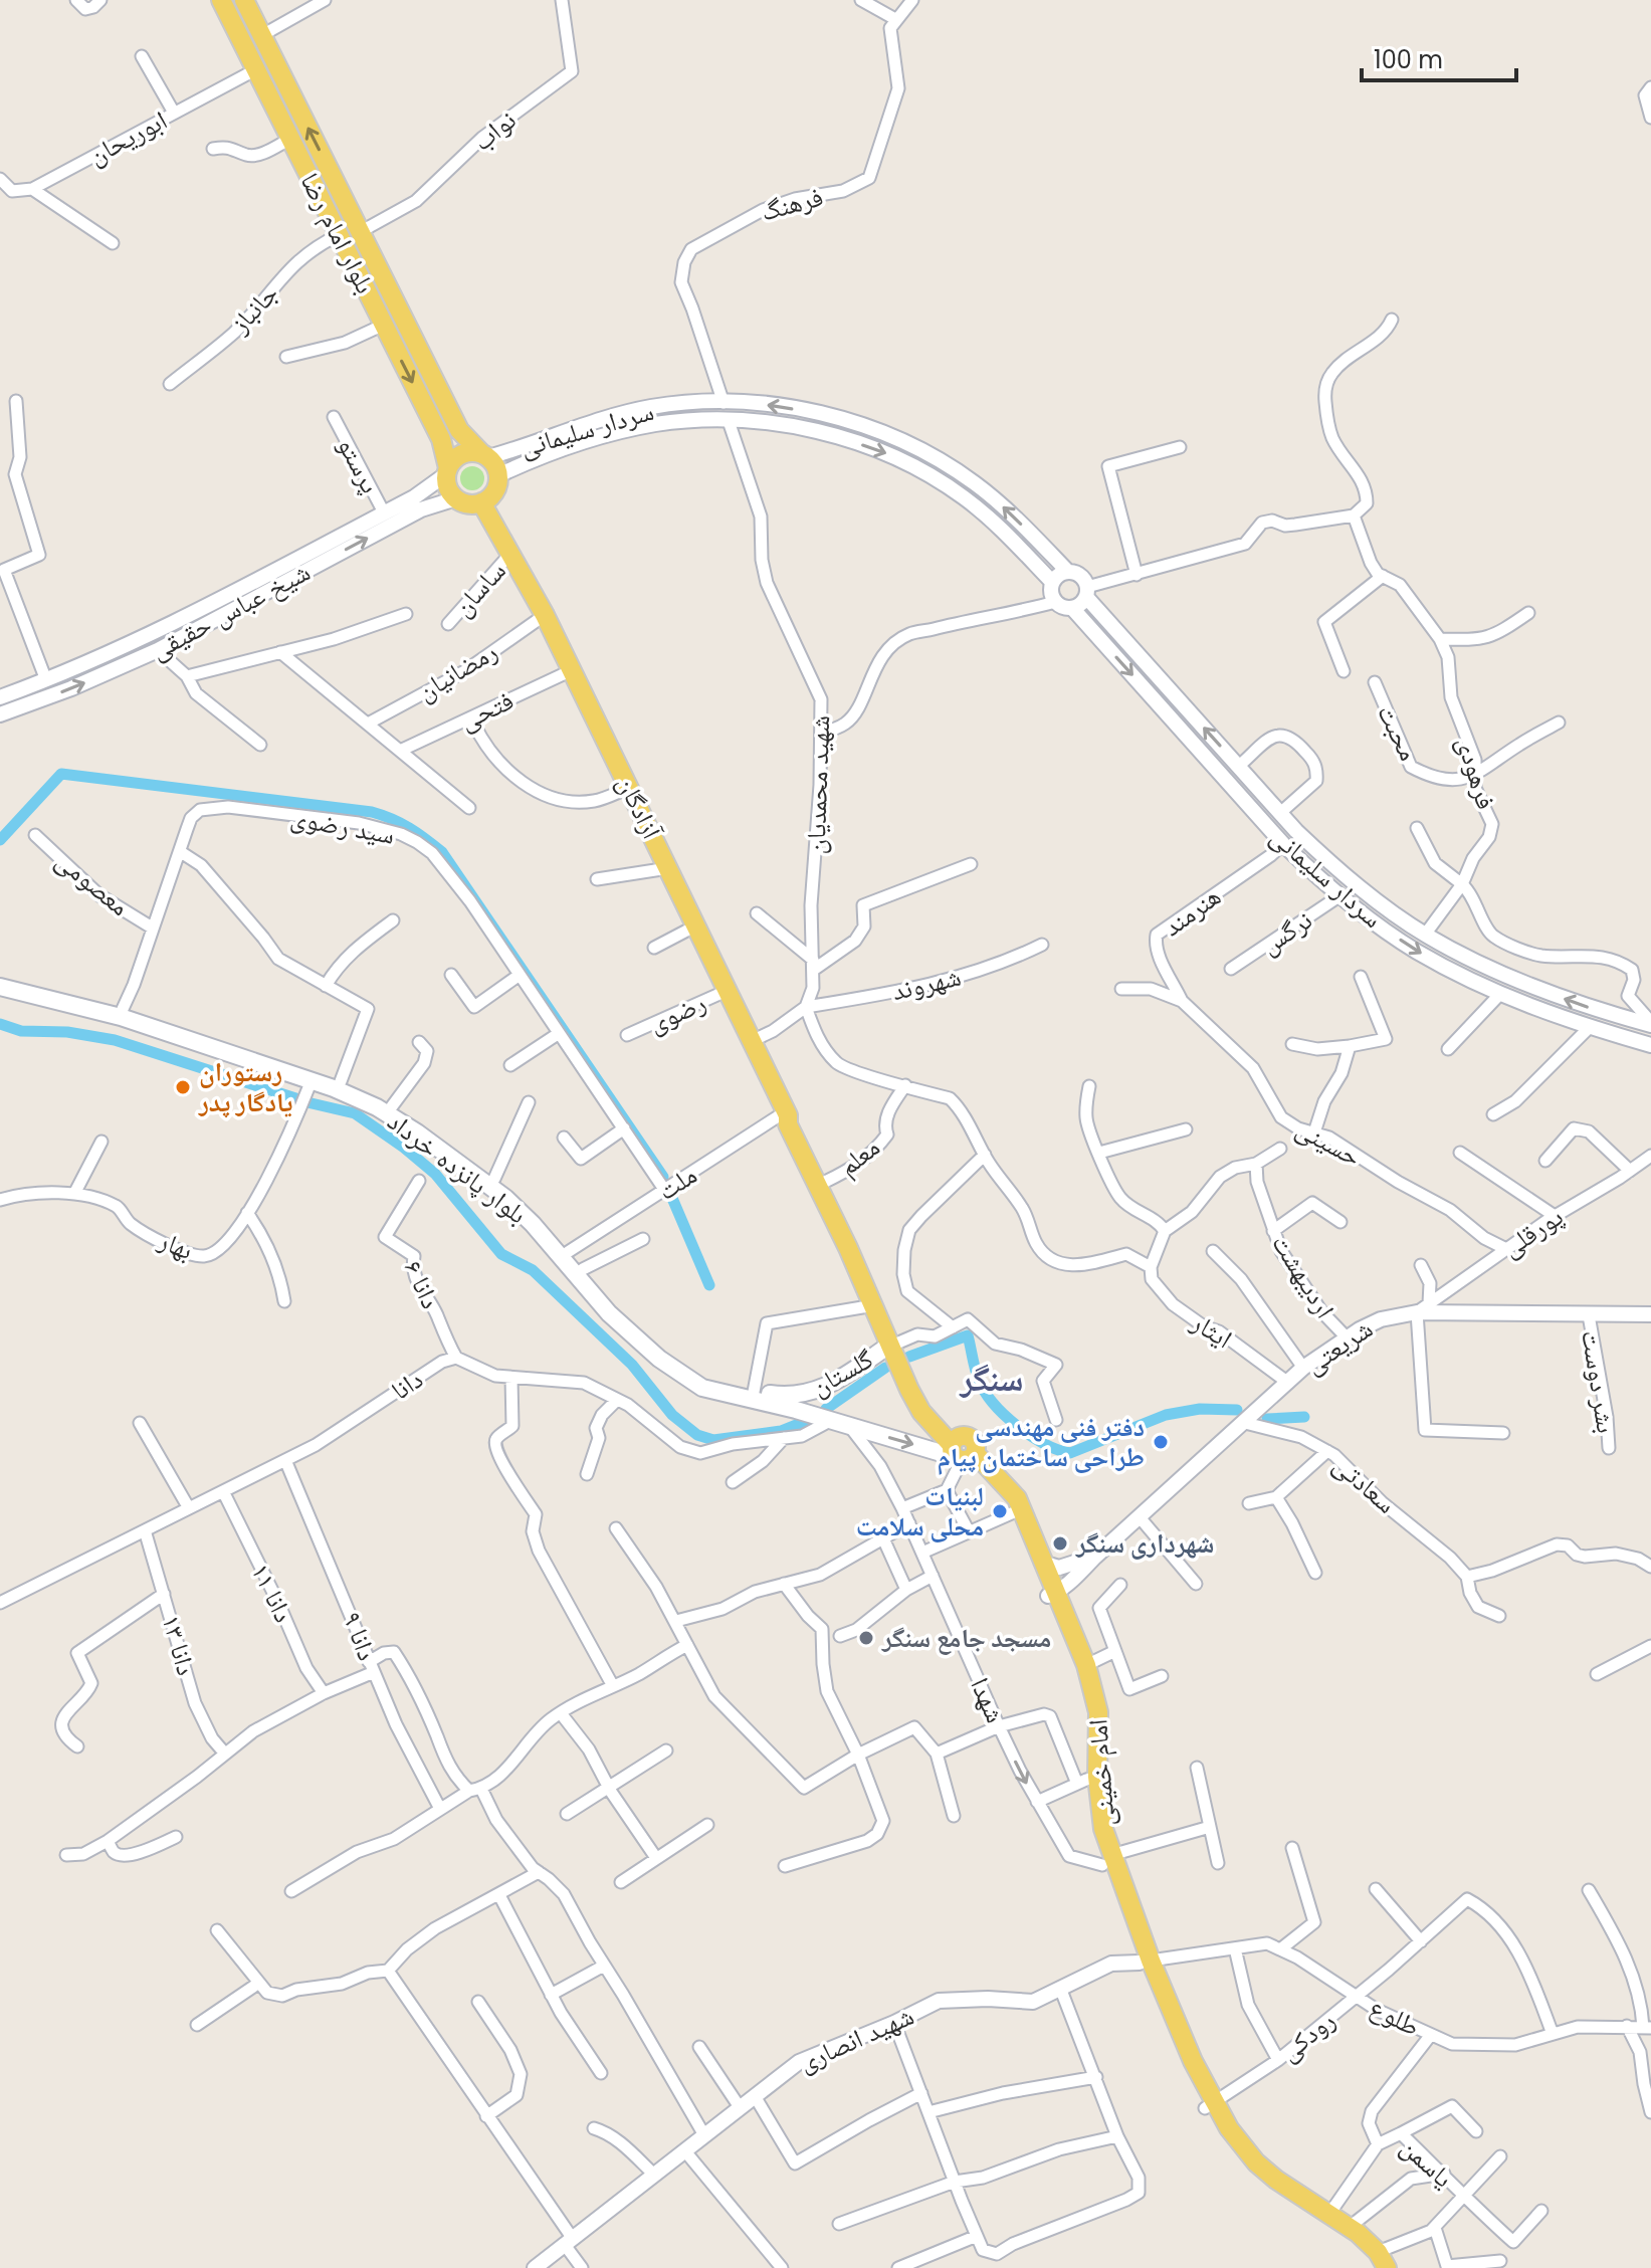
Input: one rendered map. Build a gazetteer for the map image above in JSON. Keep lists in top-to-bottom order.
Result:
{
  "streets": {
    "main road": [
      "بلوار امام رضا",
      "آزادگان",
      "بلوار پانزده خرداد",
      "گلستان",
      "امام خمینی"
    ],
    "street": [
      "نواب",
      "ابوریحان",
      "فرهنگ",
      "جانباز",
      "سردار سلیمانی",
      "پرستو",
      "ساسان",
      "شیخ عباس حقیقی",
      "رمضانیان",
      "فتحی",
      "محبت",
      "فرهودی",
      "شهید محمدیان",
      "سید رضوی",
      "معصومی",
      "هنرمند",
      "نرگس",
      "شهروند",
      "رضوی",
      "حسینی",
      "معلم",
      "ملت",
      "پورقلی",
      "بهار",
      "اردیبهشت",
      "دانا ۶",
      "ایثار",
      "شریعتی",
      "بشر دوست",
      "دانا",
      "سعادتی",
      "دانا ۱۱",
      "دانا ۹",
      "دانا ۱۳",
      "شهدا",
      "طلوع",
      "رودکی",
      "شهید انصاری",
      "یاسمن"
    ]
  },
  "crossings": [
    ["نواب", "بلوار امام رضا"],
    ["ابوریحان", "بلوار امام رضا"],
    ["فرهنگ", "سردار سلیمانی"],
    ["بلوار امام رضا", "جانباز"],
    ["بلوار امام رضا", "سردار سلیمانی"],
    ["بلوار امام رضا", "شیخ عباس حقیقی"],
    ["بلوار امام رضا", "آزادگان"],
    ["سردار سلیمانی", "شیخ عباس حقیقی"],
    ["سردار سلیمانی", "فرهودی"],
    ["سردار سلیمانی", "شهید محمدیان"],
    ["سردار سلیمانی", "آزادگان"],
    ["سردار سلیمانی", "هنرمند"],
    ["سردار سلیمانی", "نرگس"],
    ["پرستو", "شیخ عباس حقیقی"],
    ["ساسان", "آزادگان"],
    ["شیخ عباس حقیقی", "آزادگان"],
    ["رمضانیان", "آزادگان"],
    ["فتحی", "آزادگان"],
    ["محبت", "فرهودی"],
    ["شهید محمدیان", "شهروند"],
    ["آزادگان", "رضوی"],
    ["آزادگان", "معلم"],
    ["آزادگان", "بلوار پانزده خرداد"],
    ["آزادگان", "ملت"],
    ["آزادگان", "گلستان"],
    ["آزادگان", "امام خمینی"],
    ["سید رضوی", "معصومی"],
    ["سید رضوی", "بلوار پانزده خرداد"],
    ["سید رضوی", "ملت"],
    ["هنرمند", "حسینی"],
    ["حسینی", "پورقلی"],
    ["بلوار پانزده خرداد", "ملت"],
    ["بلوار پانزده خرداد", "بهار"],
    ["بلوار پانزده خرداد", "گلستان"],
    ["بلوار پانزده خرداد", "شهدا"],
    ["بلوار پانزده خرداد", "امام خمینی"],
    ["پورقلی", "شریعتی"],
    ["اردیبهشت", "شریعتی"],
    ["دانا ۶", "دانا"],
    ["ایثار", "شریعتی"],
    ["شریعتی", "بشر دوست"],
    ["شریعتی", "سعادتی"],
    ["شریعتی", "امام خمینی"],
    ["دانا", "دانا ۱۱"],
    ["دانا", "دانا ۹"],
    ["دانا", "دانا ۱۳"],
    ["شهدا", "امام خمینی"],
    ["امام خمینی", "طلوع"],
    ["امام خمینی", "رودکی"],
    ["امام خمینی", "شهید انصاری"],
    ["طلوع", "رودکی"],
    ["طلوع", "شهید انصاری"]
  ],
  "districts": ["سنگر"],
  "places": [
    "رستوران یادگار پدر",
    "دفتر فنی مهندسی طراحی ساختمان پیام",
    "لبنیات محلی سلامت",
    "شهرداری سنگر",
    "مسجد جامع سنگر"
  ],
  "scale_bar": "100 m"
}
